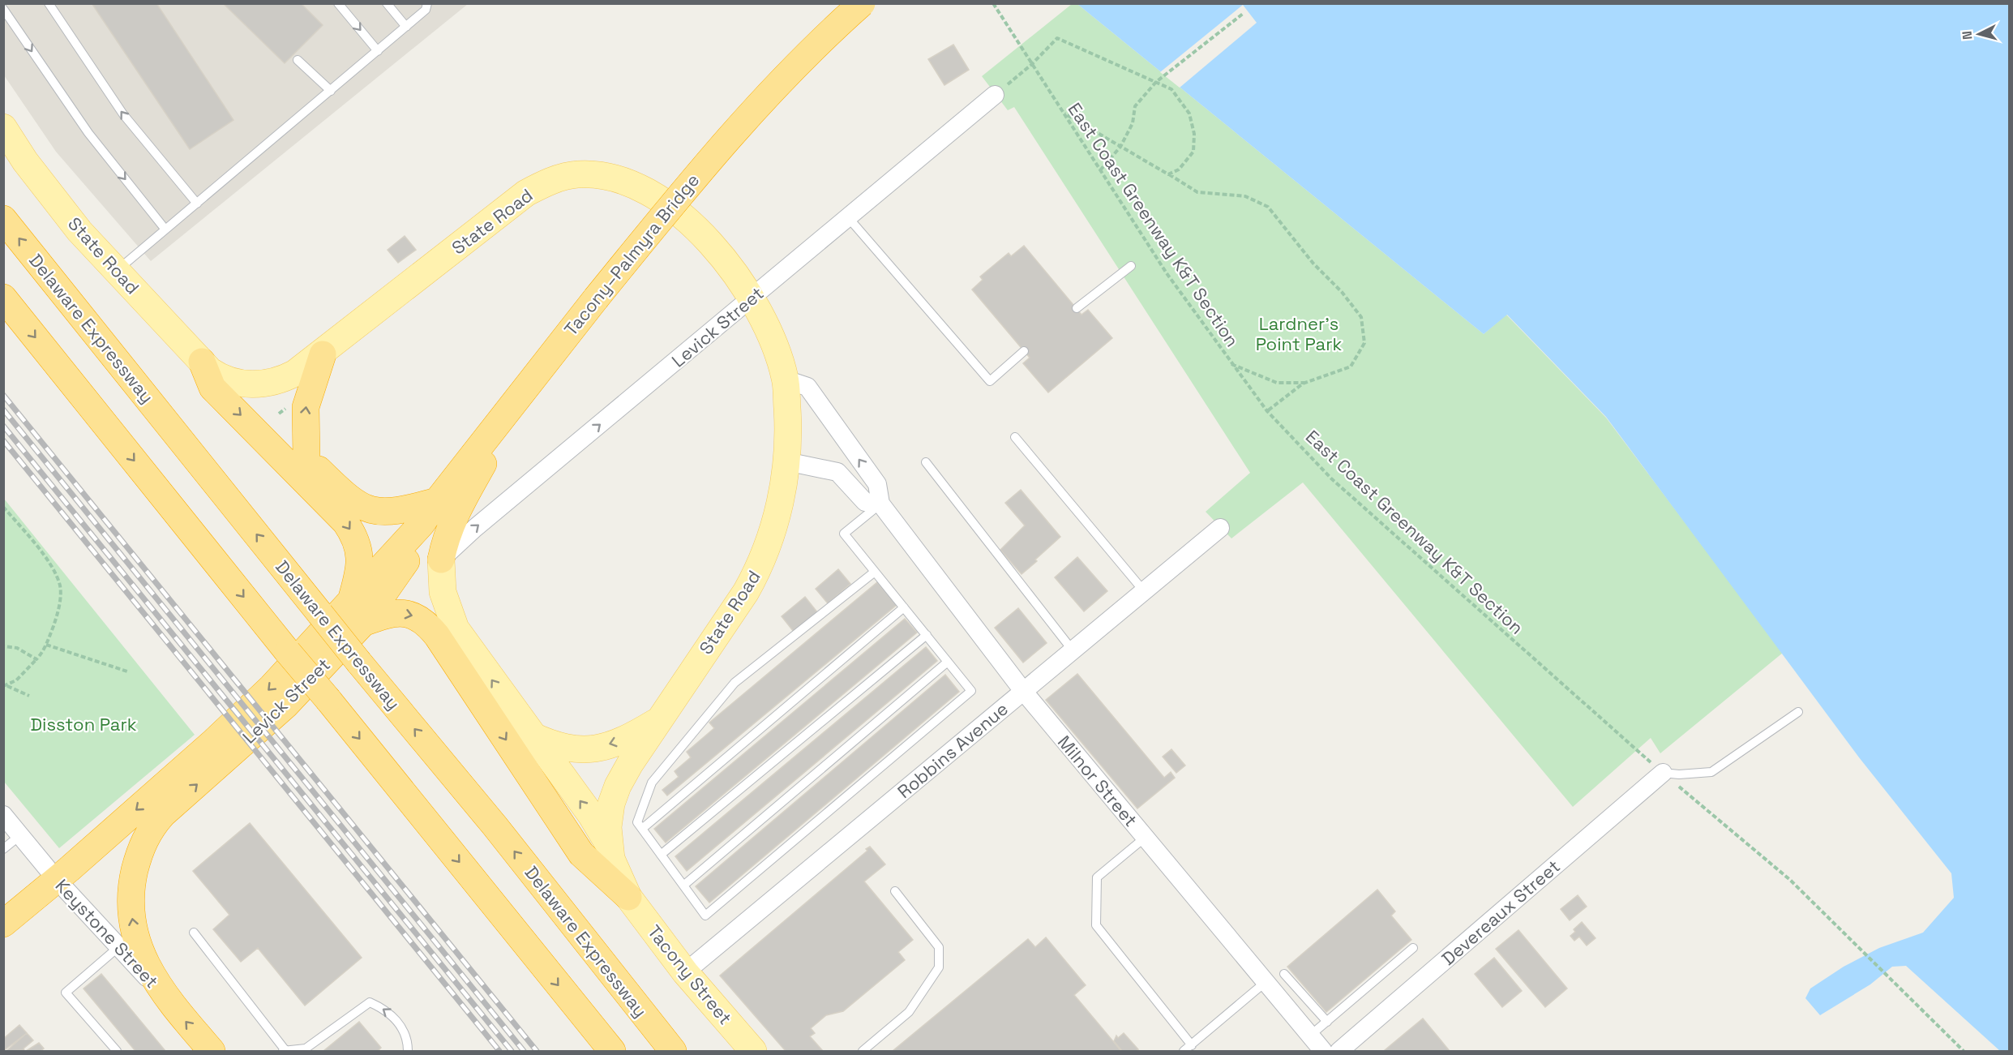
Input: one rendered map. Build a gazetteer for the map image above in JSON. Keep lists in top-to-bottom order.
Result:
{
  "streets": {
    "highway": [
      "Tacony–Palmyra Bridge",
      "Levick Street",
      "Delaware Expressway",
      "Keystone Street"
    ],
    "main road": ["State Road", "Tacony Street"],
    "street": ["Robbins Avenue", "Milnor Street", "Devereaux Street"],
    "path": ["East Coast Greenway K&T Section"]
  },
  "crossings": [
    ["State Road", "Levick Street"],
    ["State Road", "Milnor Street"],
    ["State Road", "Tacony Street"],
    ["East Coast Greenway K&T Section", "Devereaux Street"],
    ["Tacony–Palmyra Bridge", "Levick Street"],
    ["Levick Street", "Keystone Street"],
    ["Robbins Avenue", "Milnor Street"],
    ["Robbins Avenue", "Tacony Street"]
  ],
  "parks": ["Lardner's Point Park", "Disston Park"],
  "north": "left"
}
